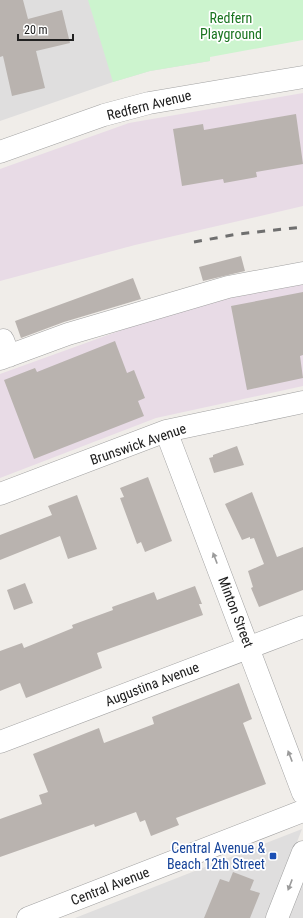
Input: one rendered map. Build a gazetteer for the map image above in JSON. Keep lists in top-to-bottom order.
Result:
{
  "streets": {
    "street": [
      "Redfern Avenue",
      "Brunswick Avenue",
      "Minton Street",
      "Augustina Avenue",
      "Central Avenue"
    ]
  },
  "crossings": [
    ["Brunswick Avenue", "Minton Street"],
    ["Minton Street", "Augustina Avenue"]
  ],
  "one_way": ["Minton Street"],
  "parks": ["Redfern Playground"],
  "places": {
    "transit": ["Central Avenue & Beach 12th Street"]
  },
  "scale_bar": "20 m"
}
